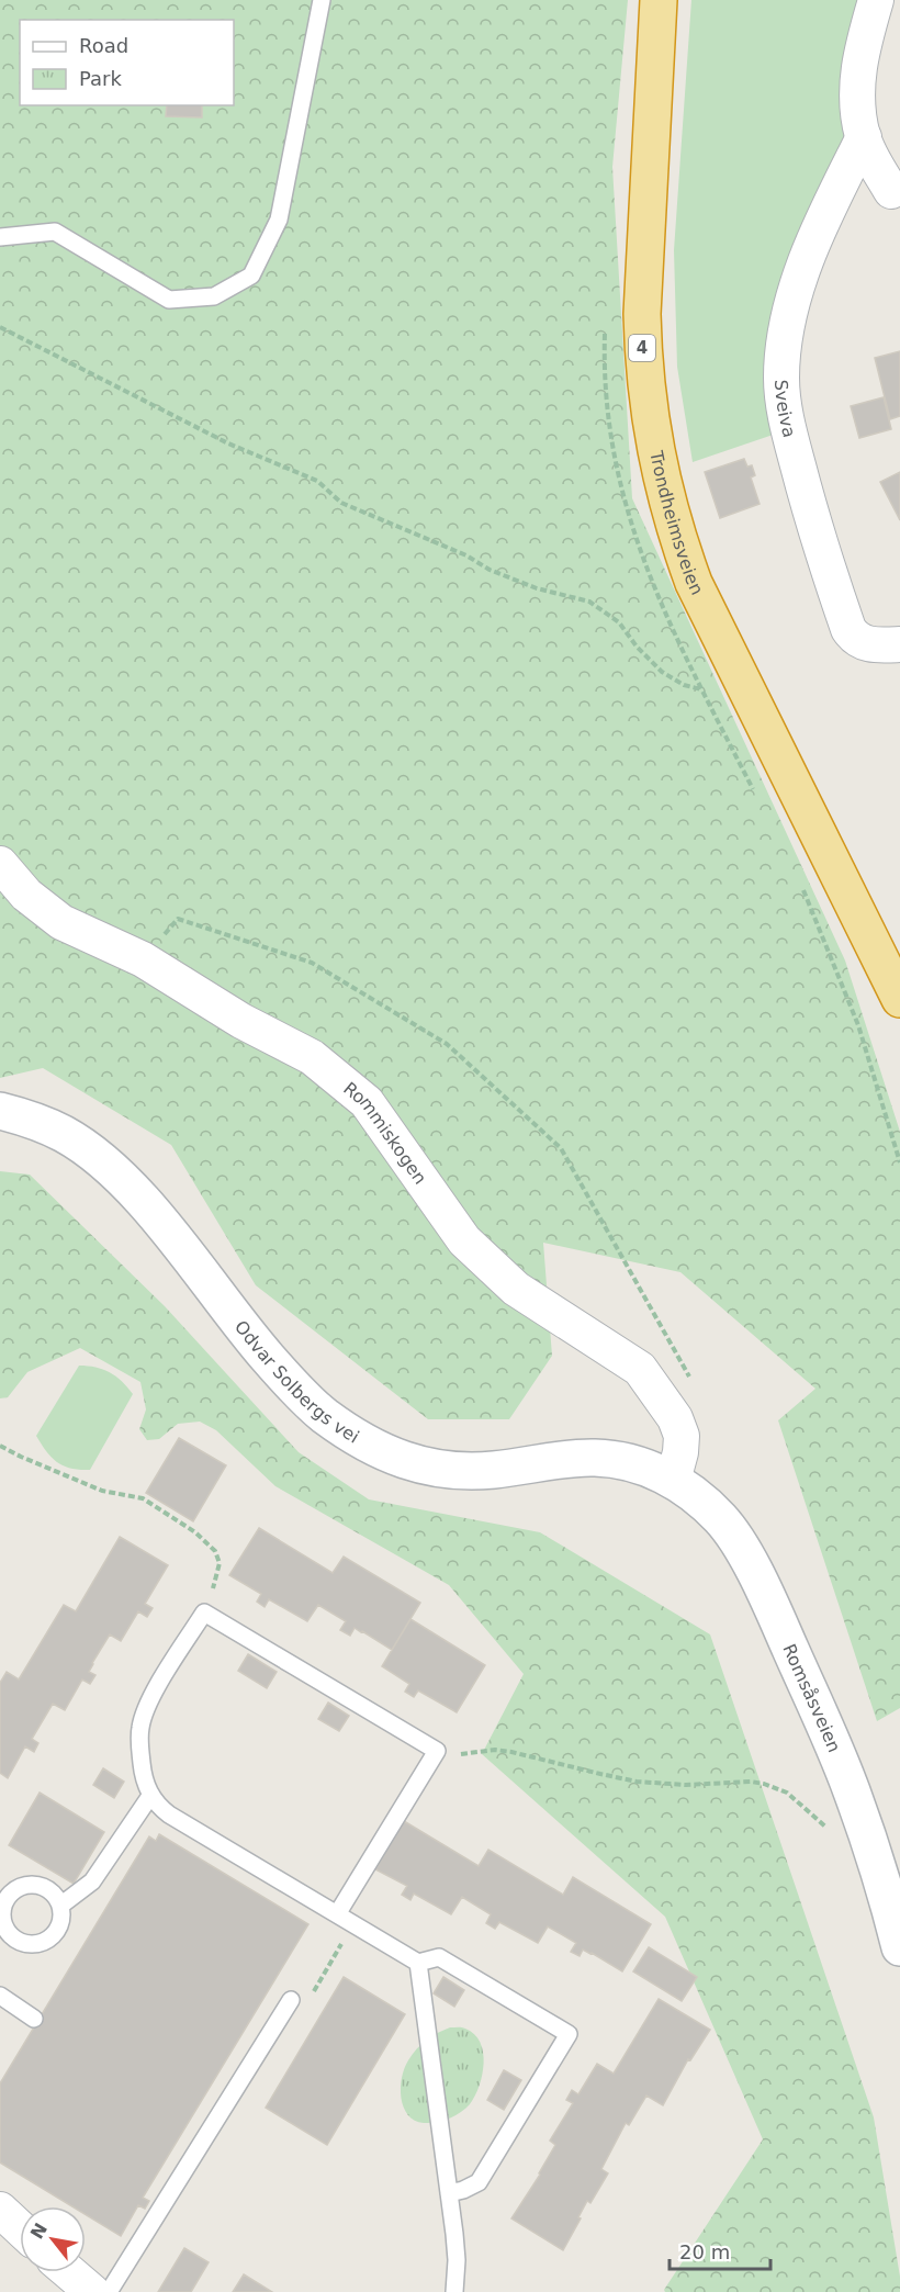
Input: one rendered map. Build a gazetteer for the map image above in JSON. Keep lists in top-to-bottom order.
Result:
{
  "streets": {
    "highway": ["4", "Trondheimsveien"],
    "street": [
      "Sveiva",
      "Rommiskogen",
      "Odvar Solbergs vei",
      "Romsåsveien"
    ]
  },
  "crossings": [
    ["Rommiskogen", "Odvar Solbergs vei"],
    ["Rommiskogen", "Romsåsveien"],
    ["Odvar Solbergs vei", "Romsåsveien"]
  ],
  "legend": ["Road", "Park"],
  "scale_bar": "20 m",
  "north": "top left"
}
